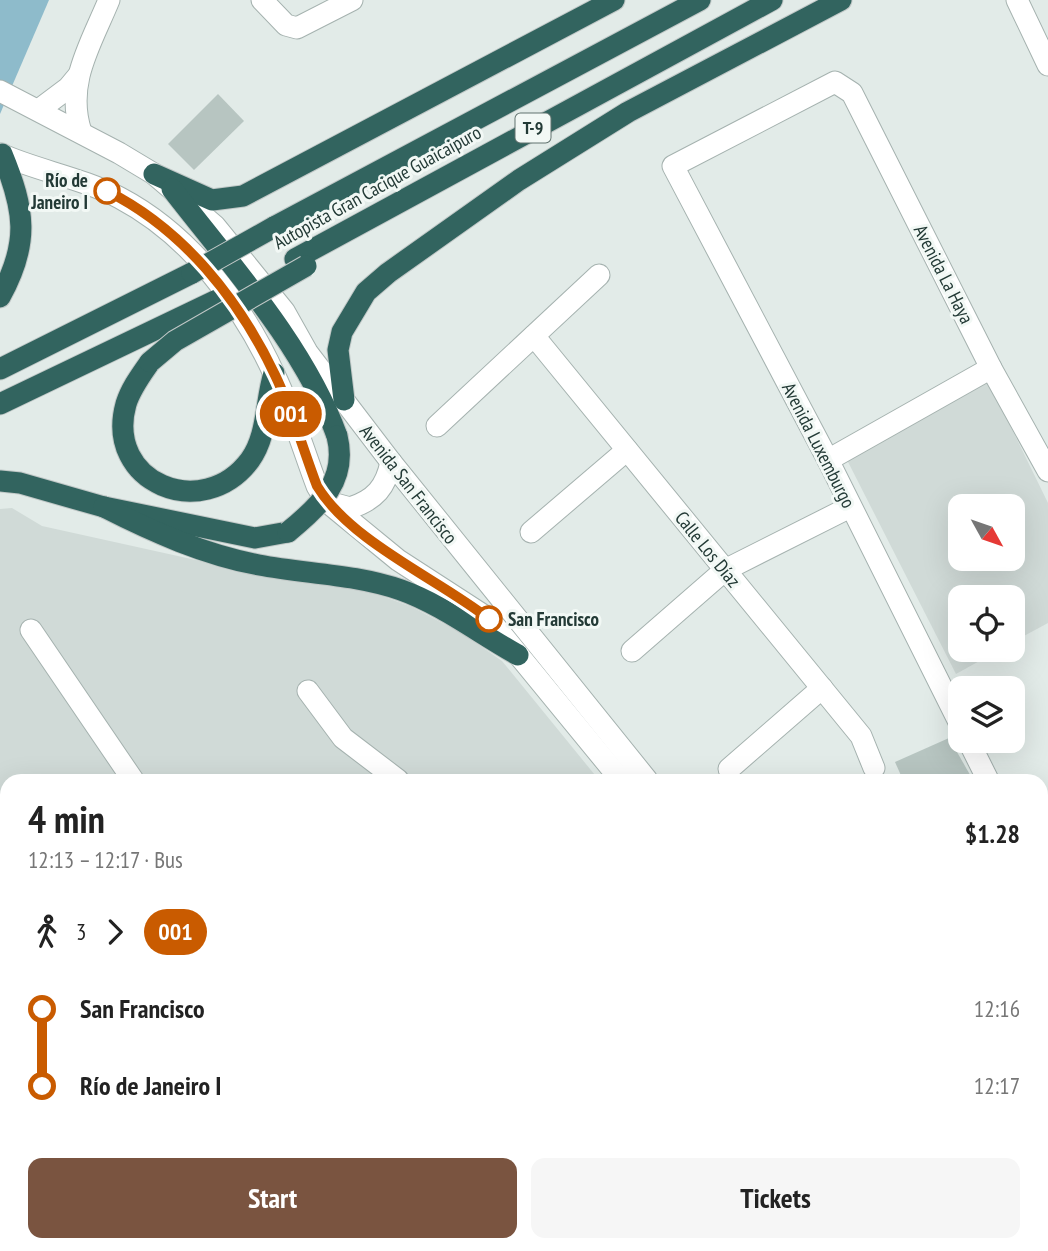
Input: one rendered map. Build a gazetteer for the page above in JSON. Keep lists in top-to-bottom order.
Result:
{
  "streets": {
    "highway": ["T-9", "Autopista Gran Cacique Guaicaipuro"],
    "street": [
      "Avenida La Haya",
      "Avenida Luxemburgo",
      "Avenida San Francisco",
      "Calle Los Díaz"
    ]
  },
  "crossings": [
    ["Avenida La Haya", "Avenida Luxemburgo"]
  ],
  "places": ["Río de Janeiro I", "San Francisco"],
  "lines": ["bus line 001"],
  "north": "bottom right",
  "page": {
    "on_map": "001",
    "heading": ["4 min", "12:13 – 12:17 · Bus", "$1.28"],
    "legs": ["3", "001"],
    "list": [
      {
        "name": "San Francisco",
        "value": "12:16"
      },
      {
        "name": "Río de Janeiro I",
        "value": "12:17"
      }
    ],
    "buttons": ["Start", "Tickets"]
  }
}
